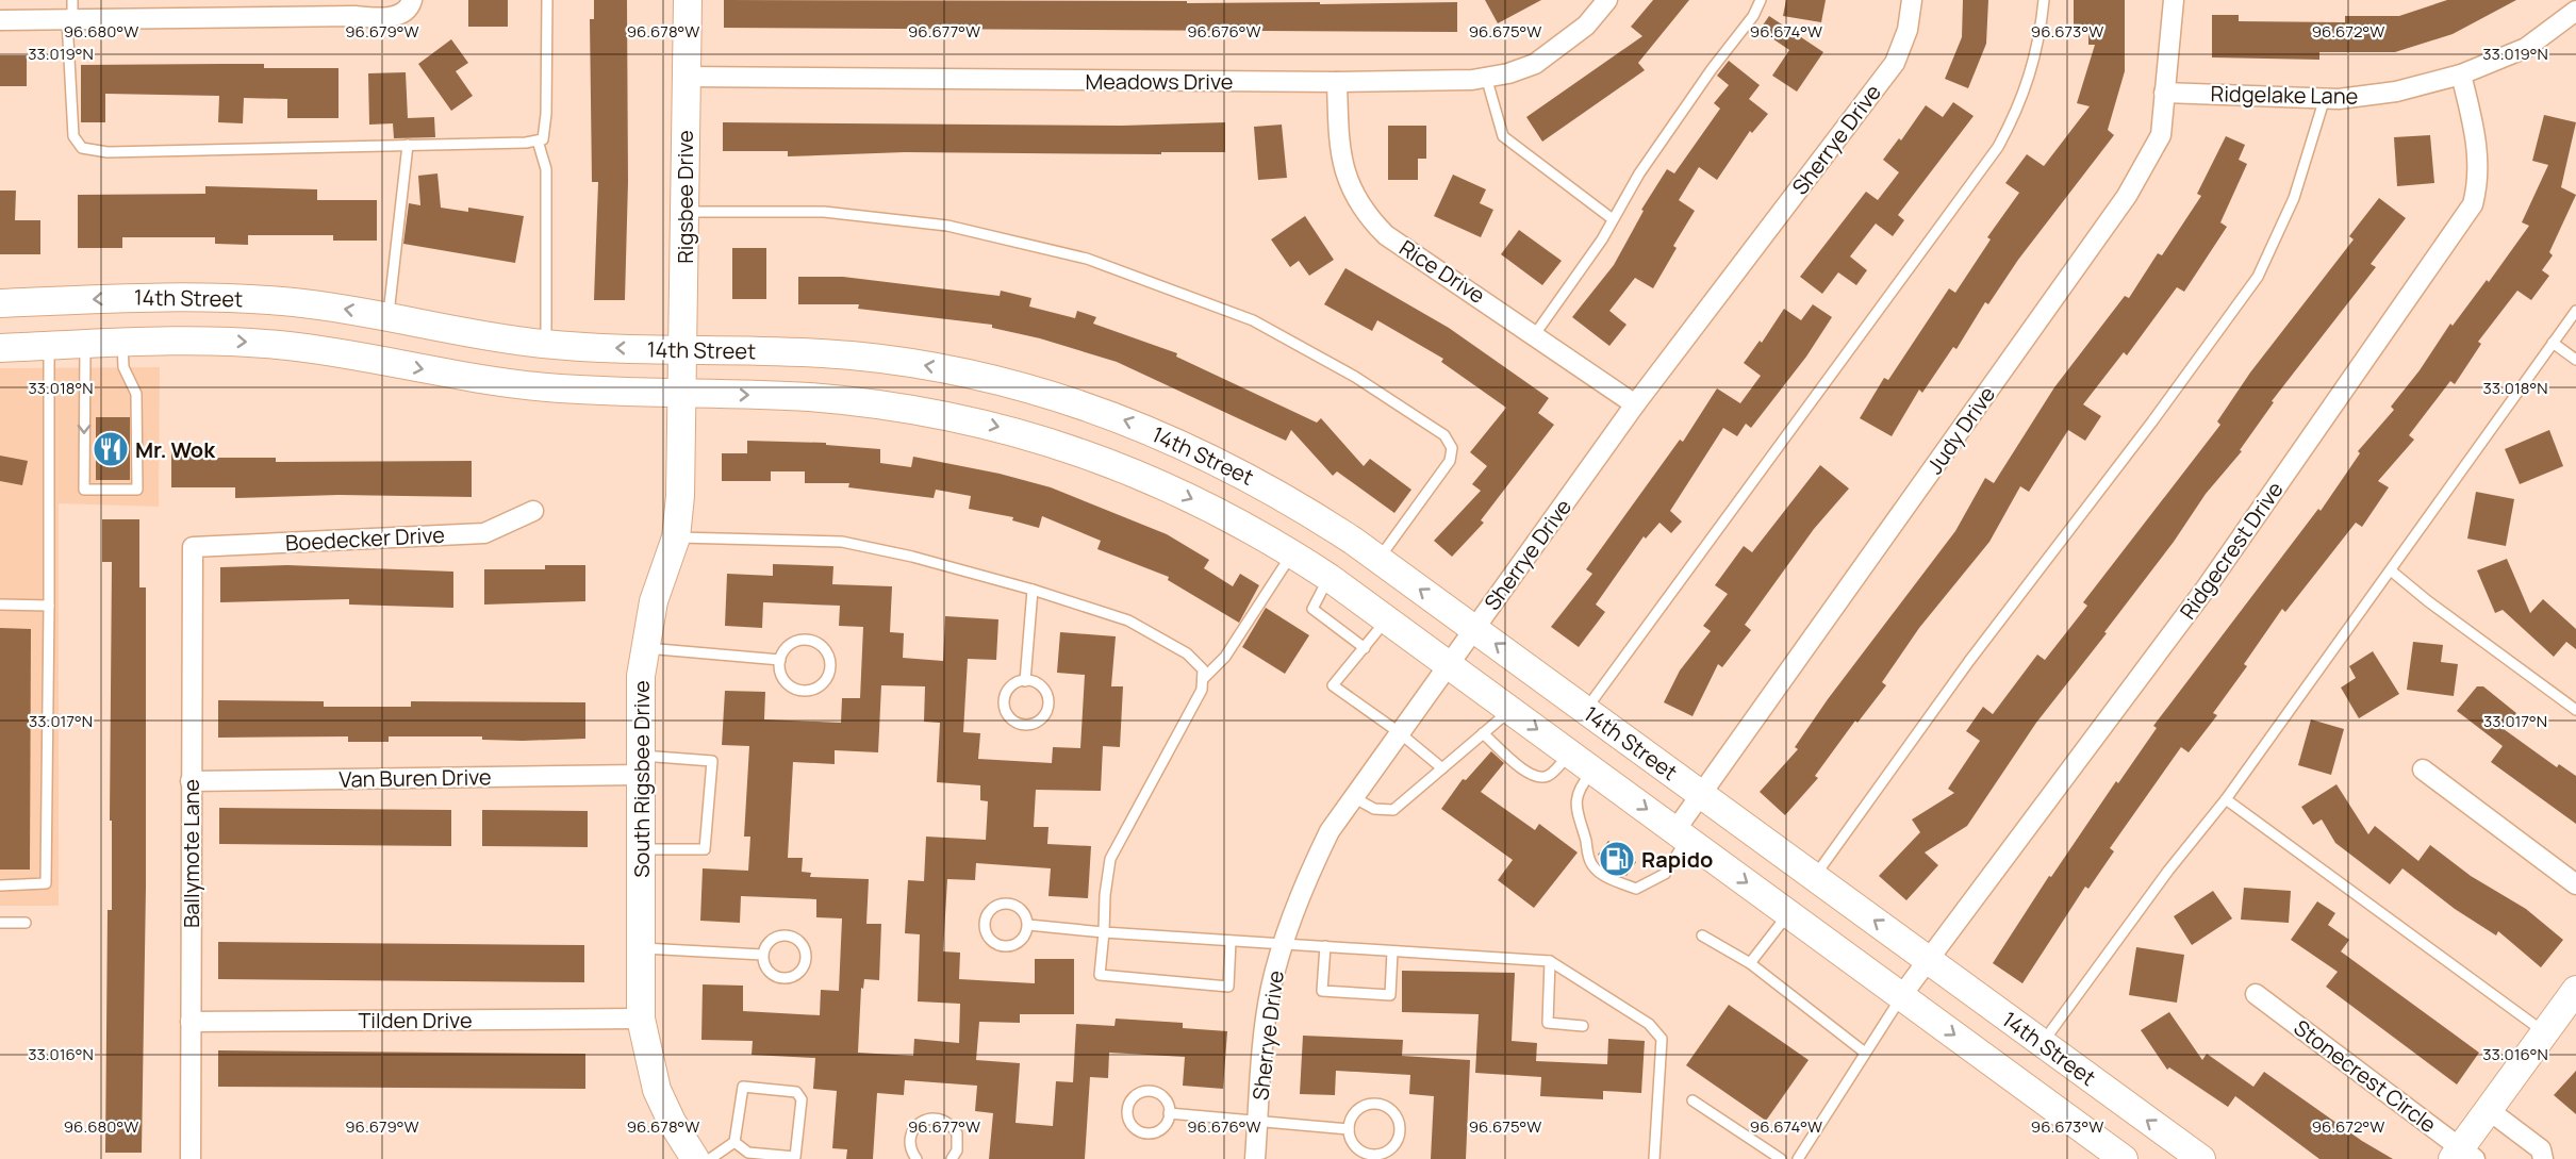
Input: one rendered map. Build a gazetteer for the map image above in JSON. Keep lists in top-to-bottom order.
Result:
{
  "streets": {
    "main road": ["Rigsbee Drive", "14th Street", "South Rigsbee Drive"],
    "street": [
      "Meadows Drive",
      "Ridgelake Lane",
      "Sherrye Drive",
      "Rice Drive",
      "Judy Drive",
      "Boedecker Drive",
      "Ridgecrest Drive",
      "Van Buren Drive",
      "Ballymote Lane",
      "Tilden Drive",
      "Stonecrest Circle"
    ]
  },
  "crossings": [
    ["Meadows Drive", "Rigsbee Drive"],
    ["Meadows Drive", "Rice Drive"],
    ["Ridgelake Lane", "Judy Drive"],
    ["Ridgelake Lane", "Ridgecrest Drive"],
    ["Sherrye Drive", "Rice Drive"],
    ["Sherrye Drive", "14th Street"],
    ["Rigsbee Drive", "14th Street"],
    ["Rigsbee Drive", "South Rigsbee Drive"],
    ["14th Street", "Judy Drive"],
    ["14th Street", "Ridgecrest Drive"],
    ["14th Street", "South Rigsbee Drive"],
    ["Boedecker Drive", "Ballymote Lane"],
    ["Van Buren Drive", "South Rigsbee Drive"],
    ["Van Buren Drive", "Ballymote Lane"],
    ["South Rigsbee Drive", "Tilden Drive"],
    ["Ballymote Lane", "Tilden Drive"]
  ],
  "places": {
    "restaurant": ["Mr. Wok"],
    "fuel station": ["Rapido"]
  },
  "coordinates": [
    "96.680°W",
    "96.679°W",
    "96.678°W",
    "96.677°W",
    "96.676°W",
    "96.675°W",
    "96.674°W",
    "96.673°W",
    "96.672°W",
    "33.019°N",
    "33.018°N",
    "33.017°N",
    "33.016°N"
  ]
}
